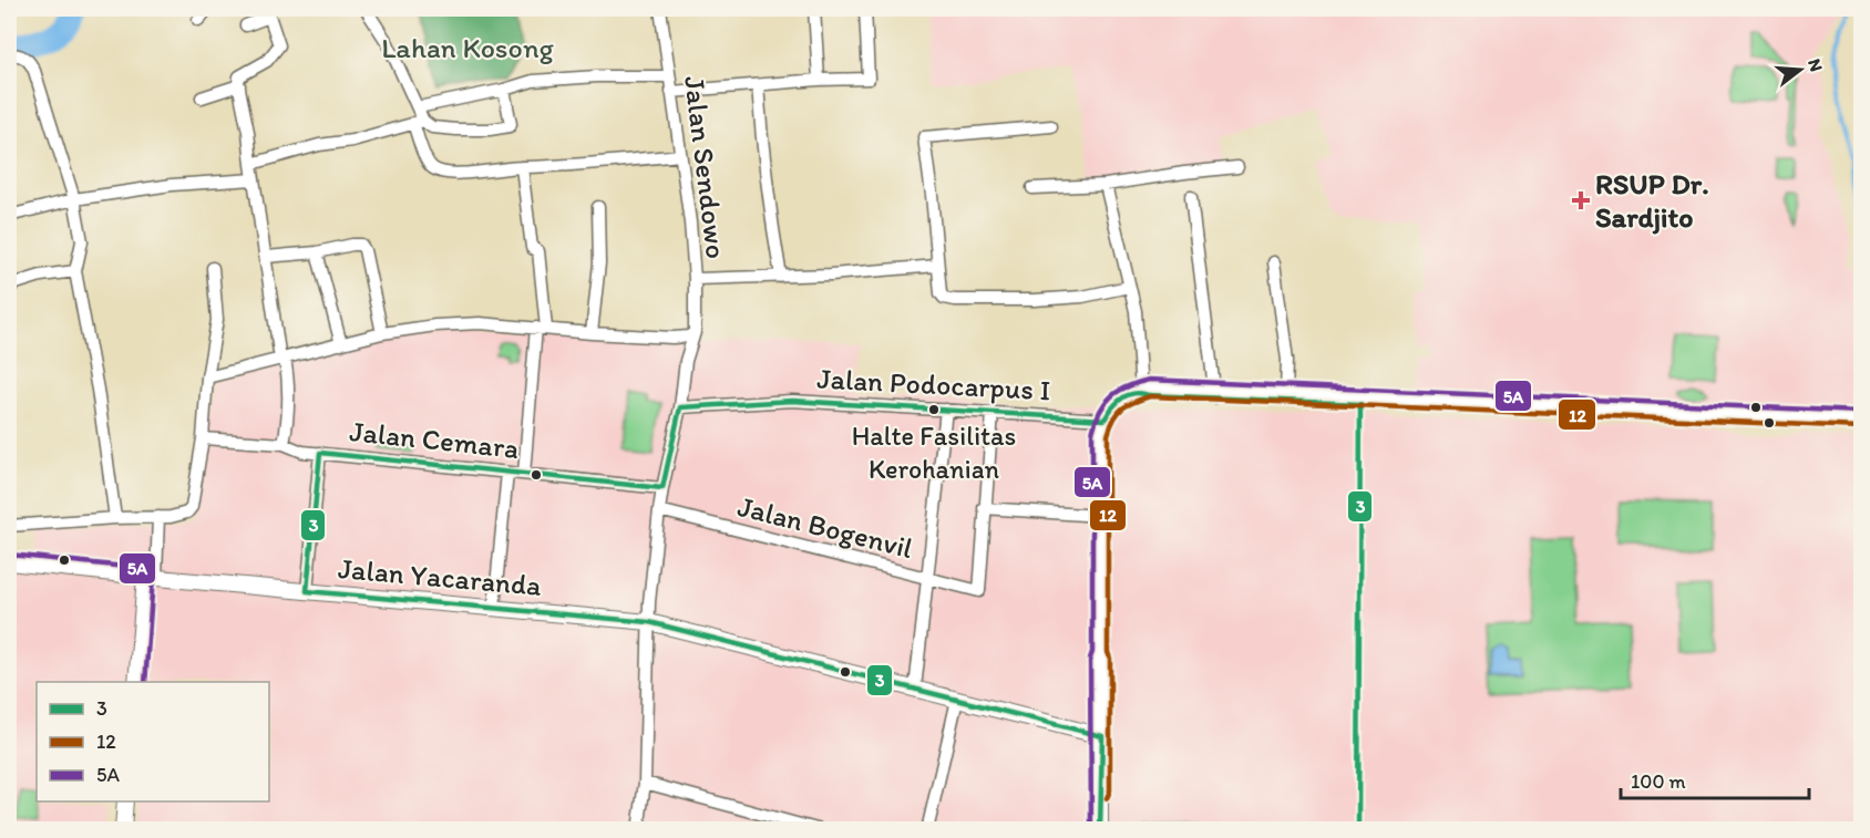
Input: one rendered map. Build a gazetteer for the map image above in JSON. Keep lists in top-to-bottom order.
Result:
{
  "streets": {
    "street": [
      "Jalan Sendowo",
      "Jalan Podocarpus I",
      "Jalan Cemara",
      "Jalan Bogenvil",
      "Jalan Yacaranda"
    ]
  },
  "crossings": [
    ["Jalan Sendowo", "Jalan Podocarpus I"],
    ["Jalan Sendowo", "Jalan Cemara"],
    ["Jalan Sendowo", "Jalan Bogenvil"],
    ["Jalan Sendowo", "Jalan Yacaranda"]
  ],
  "parks": ["Lahan Kosong"],
  "places": {
    "health": ["RSUP Dr. Sardjito"],
    "other": ["Halte Fasilitas Kerohanian"]
  },
  "lines": ["transit line 5A", "transit line 3", "transit line 12"],
  "legend": ["3", "12", "5A"],
  "scale_bar": "100 m",
  "north": "right"
}
